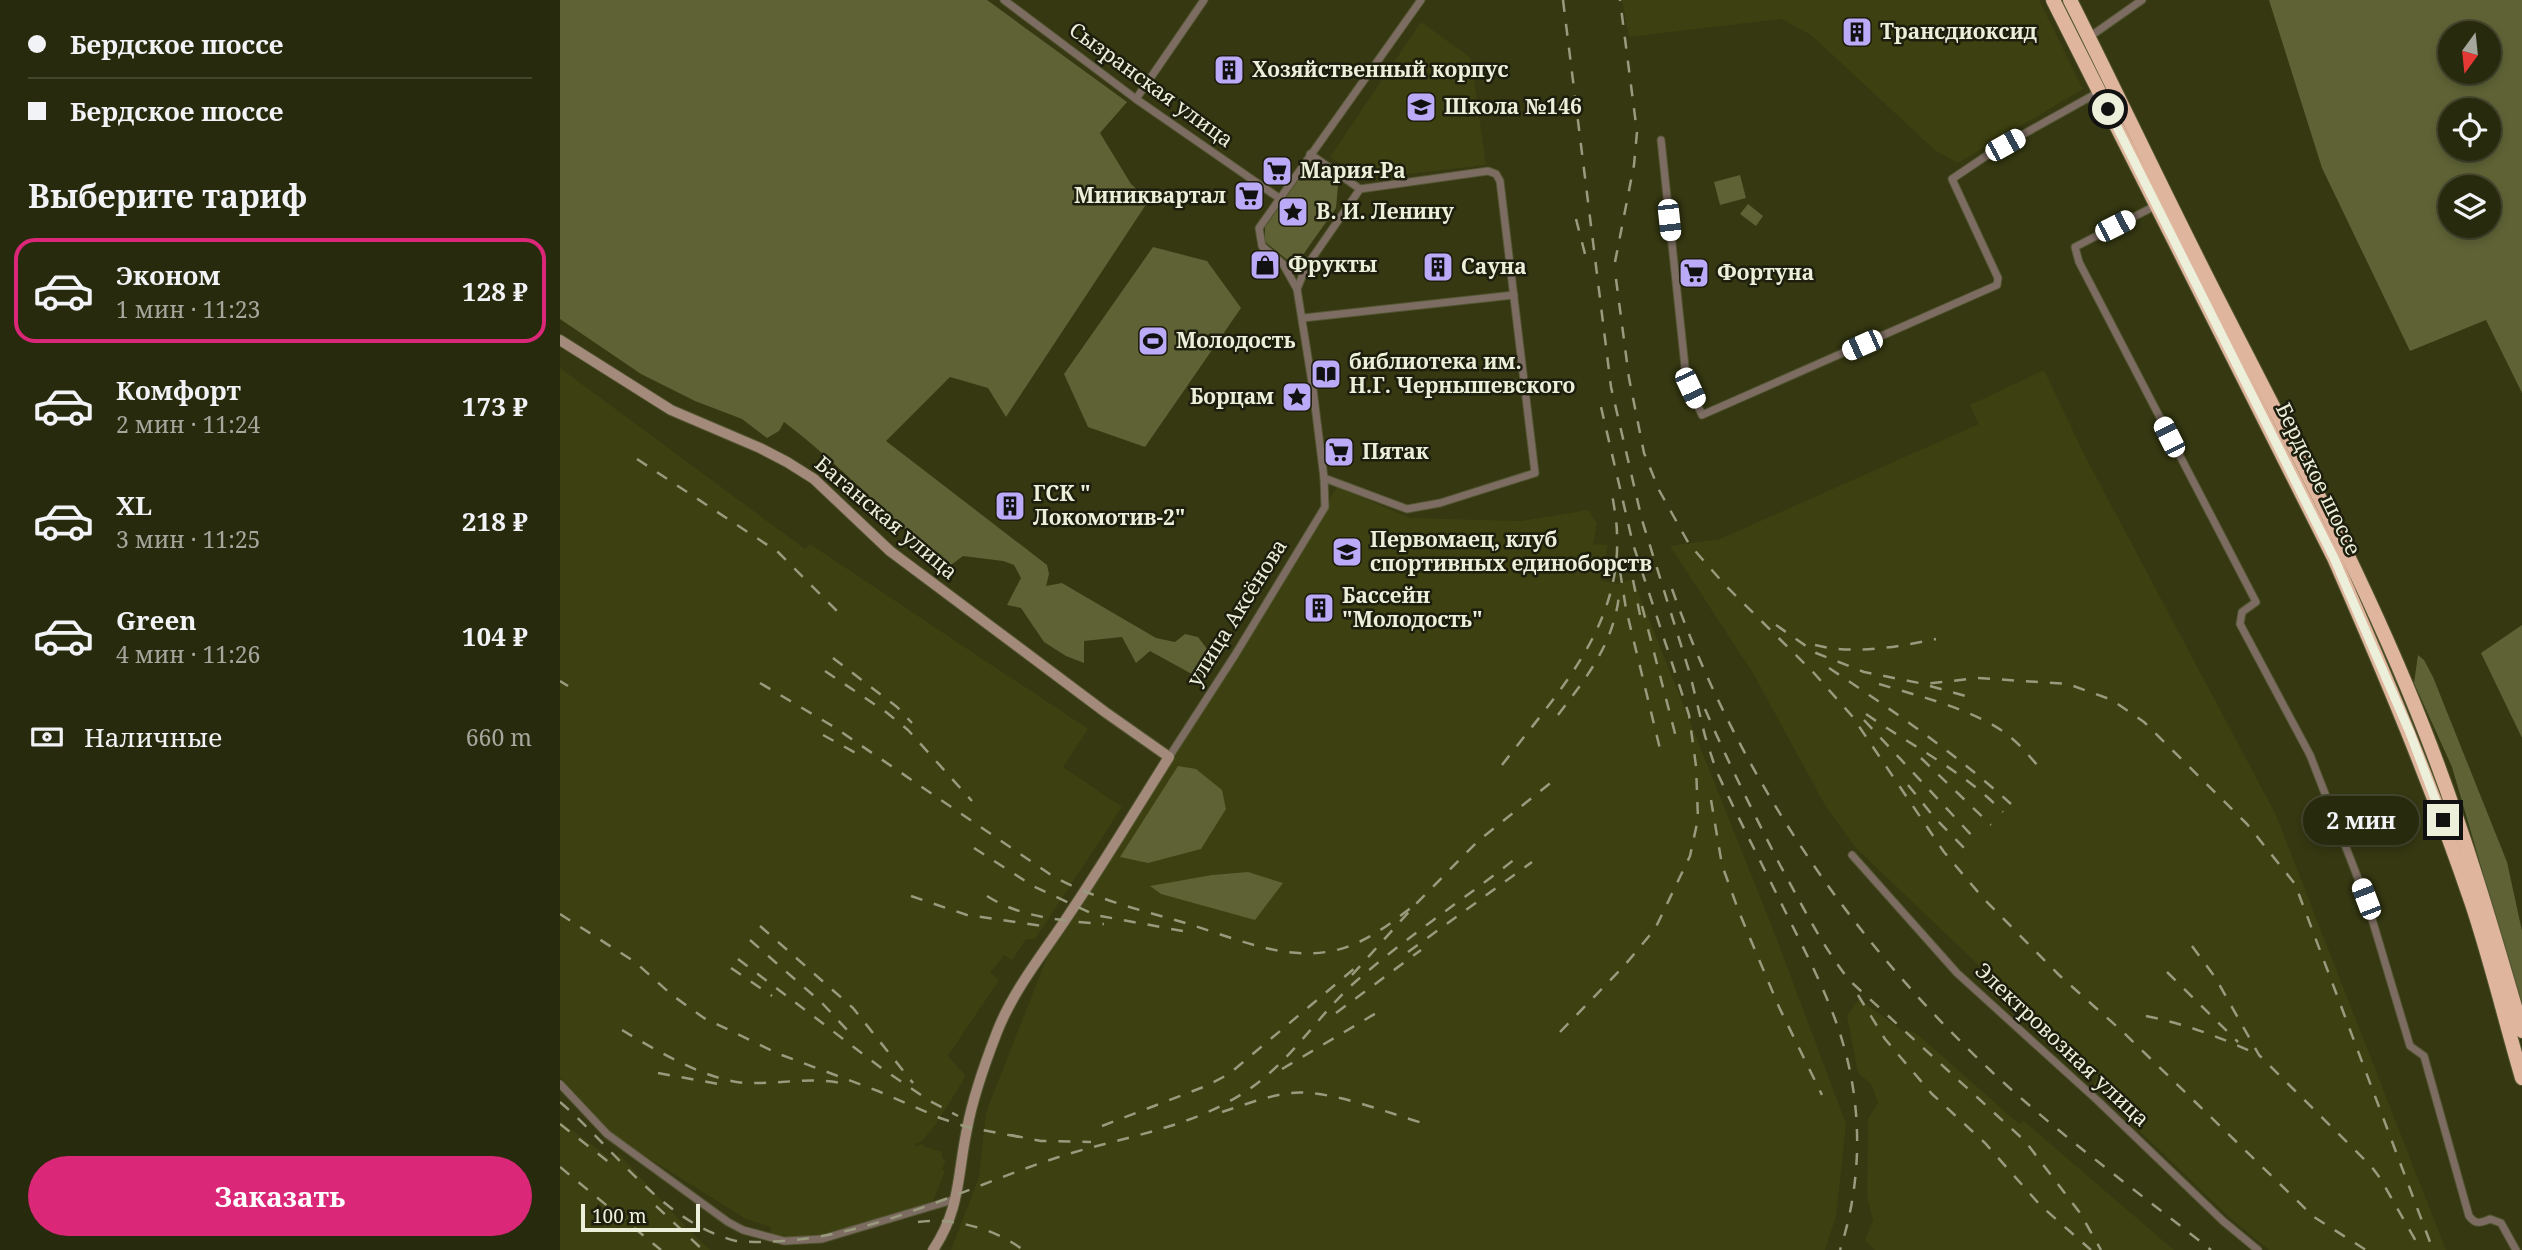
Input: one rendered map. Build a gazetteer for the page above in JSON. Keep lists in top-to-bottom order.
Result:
{
  "streets": {
    "highway": ["Бердское шоссе"],
    "street": [
      "Сызранская улица",
      "Баганская улица",
      "улица Аксёнова",
      "Электровозная улица"
    ]
  },
  "crossings": [
    ["Сызранская улица", "улица Аксёнова"],
    ["Баганская улица", "улица Аксёнова"]
  ],
  "places": {
    "building": [
      "Трансдиоксид",
      "Хозяйственный корпус",
      "Сауна",
      "ГСК \" Локомотив-2\"",
      "Бассейн \"Молодость\""
    ],
    "school or university": ["Школа №146", "Первомаец, клуб спортивных единоборств"],
    "supermarket": [
      "Мария-Ра",
      "Миниквартал",
      "Фортуна",
      "Пятак"
    ],
    "place": ["В. И. Ленину", "Борцам"],
    "shop": ["Фрукты"],
    "sports": ["Молодость"],
    "library": ["библиотека им. Н.Г. Чернышевского"]
  },
  "scale_bar": "100 m",
  "north": "bottom",
  "page": {
    "banner": ["Бердское шоссе", "Бердское шоссе"],
    "heading": "Выберите тариф",
    "list": [
      {
        "name": "Эконом",
        "note": "1 мин · 11:23",
        "value": "128 ₽"
      },
      {
        "name": "Комфорт",
        "note": "2 мин · 11:24",
        "value": "173 ₽"
      },
      {
        "name": "XL",
        "note": "3 мин · 11:25",
        "value": "218 ₽"
      },
      {
        "name": "Green",
        "note": "4 мин · 11:26",
        "value": "104 ₽"
      }
    ],
    "pay": ["Наличные", "660 m"],
    "bubble": "2 мин",
    "buttons": "Заказать",
    "scale": "100 m"
  }
}
